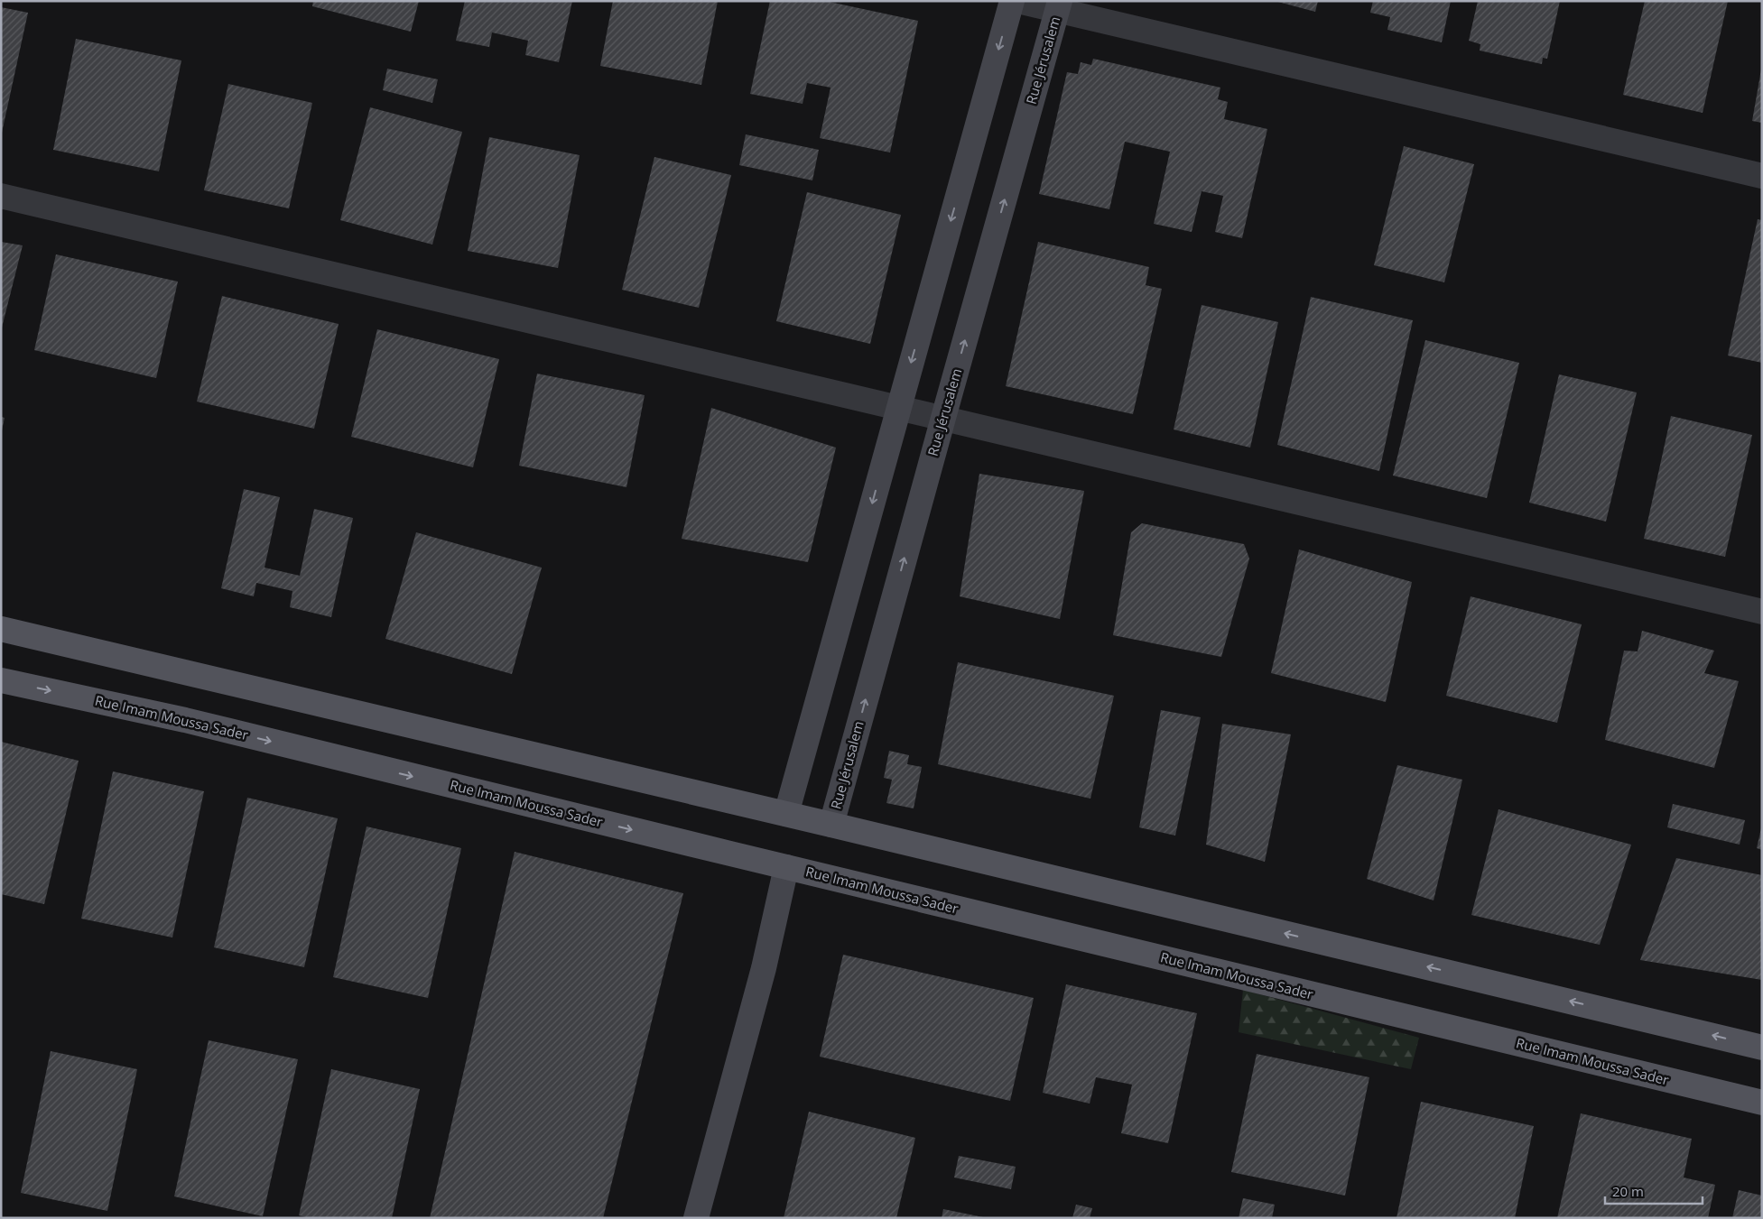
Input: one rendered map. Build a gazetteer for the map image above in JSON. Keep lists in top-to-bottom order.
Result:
{
  "streets": {
    "main road": ["Rue Imam Moussa Sader"],
    "street": ["Rue Jérusalem"]
  },
  "scale_bar": "20 m"
}
